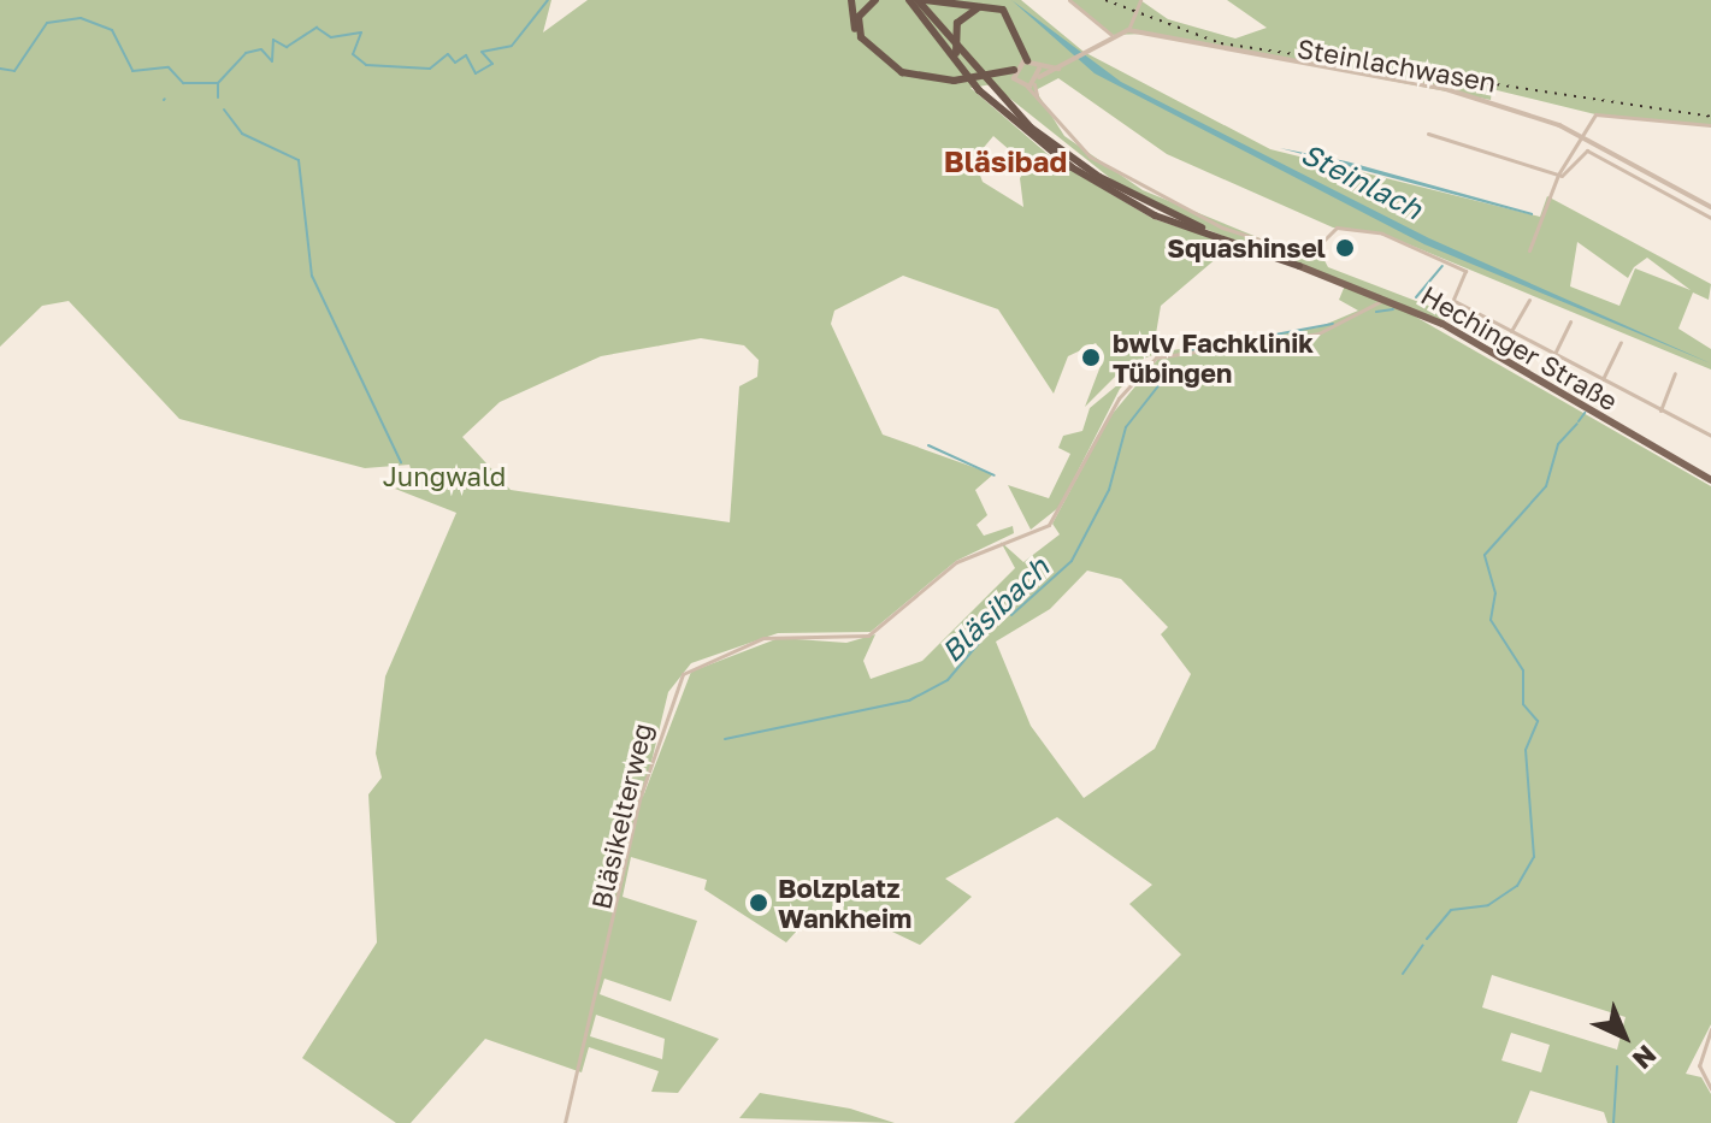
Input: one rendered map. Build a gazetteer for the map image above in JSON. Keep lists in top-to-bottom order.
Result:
{
  "streets": {
    "main road": ["Hechinger Straße"],
    "street": ["Steinlachwasen", "Bläsikelterweg"]
  },
  "crossings": [
    ["Hechinger Straße", "Bläsikelterweg"]
  ],
  "districts": ["Bläsibad"],
  "water": ["Steinlach", "Bläsibach"],
  "parks": ["Jungwald"],
  "places": ["Squashinsel", "bwlv Fachklinik Tübingen", "Bolzplatz Wankheim"],
  "north": "bottom right"
}
